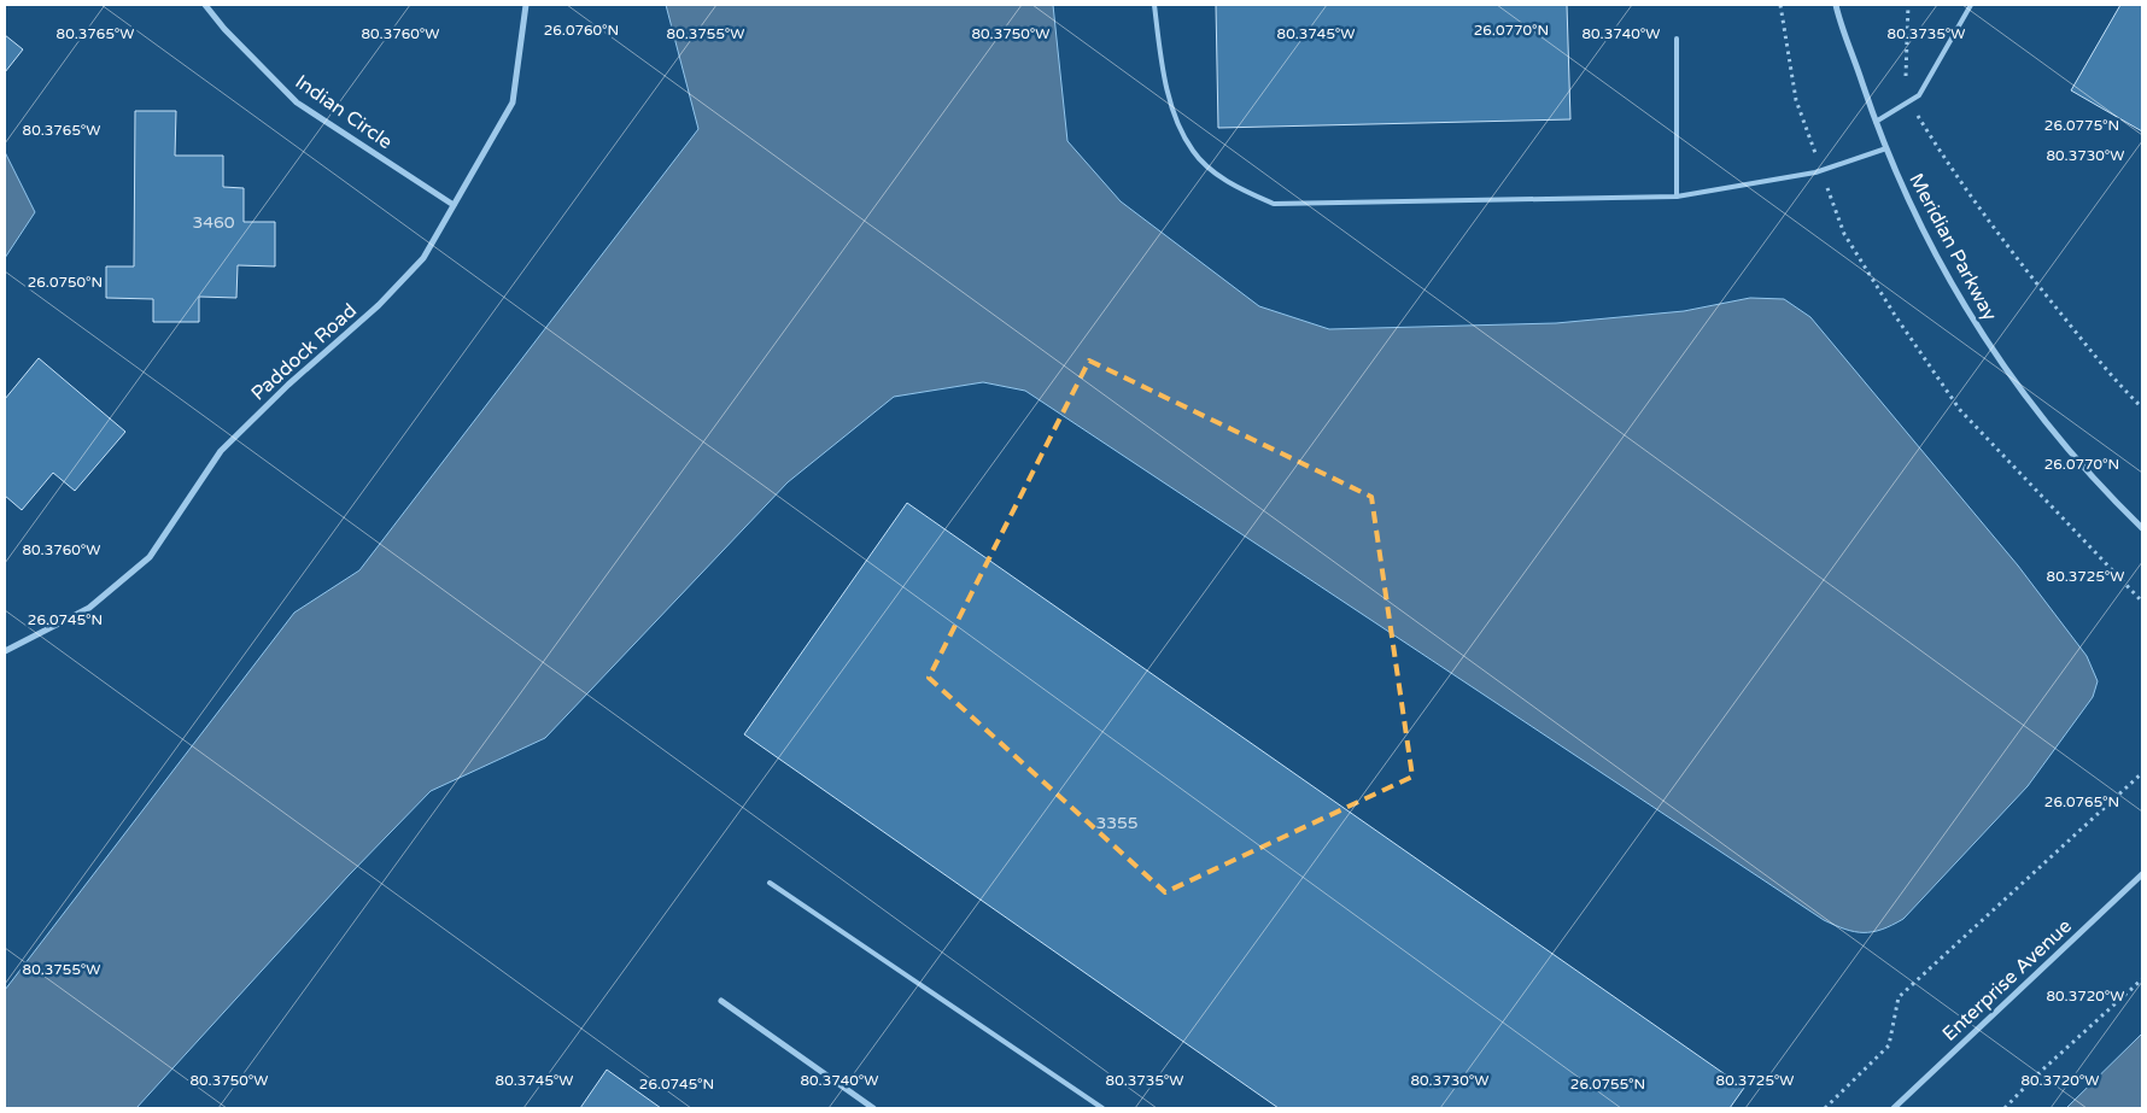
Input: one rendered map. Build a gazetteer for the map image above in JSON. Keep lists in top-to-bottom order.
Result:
{
  "streets": {
    "street": [
      "Indian Circle",
      "Meridian Parkway",
      "Paddock Road",
      "Enterprise Avenue"
    ]
  },
  "crossings": [
    ["Indian Circle", "Paddock Road"]
  ],
  "house_numbers": ["3460", "3355"],
  "coordinates": [
    "26.0770°N",
    "26.0760°N",
    "80.3765°W",
    "80.3760°W",
    "80.3755°W",
    "80.3750°W",
    "80.3745°W",
    "80.3735°W",
    "80.3740°W",
    "26.0775°N",
    "80.3730°W",
    "26.0750°N",
    "80.3725°W",
    "26.0745°N",
    "26.0765°N",
    "80.3720°W",
    "26.0755°N"
  ]
}
